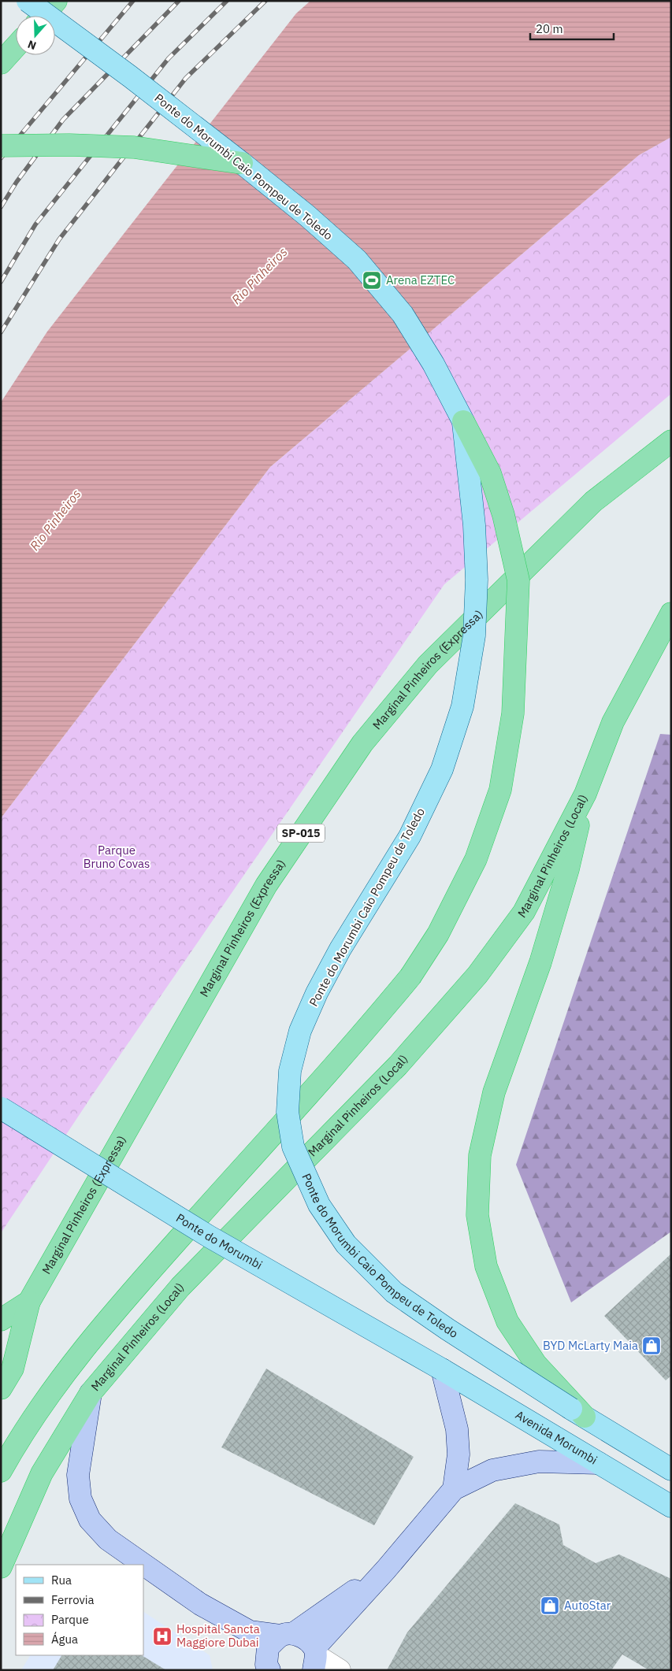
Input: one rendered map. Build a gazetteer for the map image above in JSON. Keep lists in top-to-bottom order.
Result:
{
  "streets": {
    "highway": ["Marginal Pinheiros (Expressa)", "SP-015", "Marginal Pinheiros (Local)"],
    "main road": ["Ponte do Morumbi Caio Pompeu de Toledo", "Ponte do Morumbi", "Avenida Morumbi"]
  },
  "crossings": [
    ["Ponte do Morumbi", "Avenida Morumbi"]
  ],
  "water": ["Rio Pinheiros"],
  "parks": ["Parque Bruno Covas"],
  "places": {
    "sports": ["Arena EZTEC"],
    "shop": ["BYD McLarty Maia", "AutoStar"],
    "hospital": ["Hospital Sancta Maggiore Dubai"]
  },
  "legend": [
    "Rua",
    "Ferrovia",
    "Parque",
    "Água"
  ],
  "scale_bar": "20 m",
  "north": "bottom"
}
